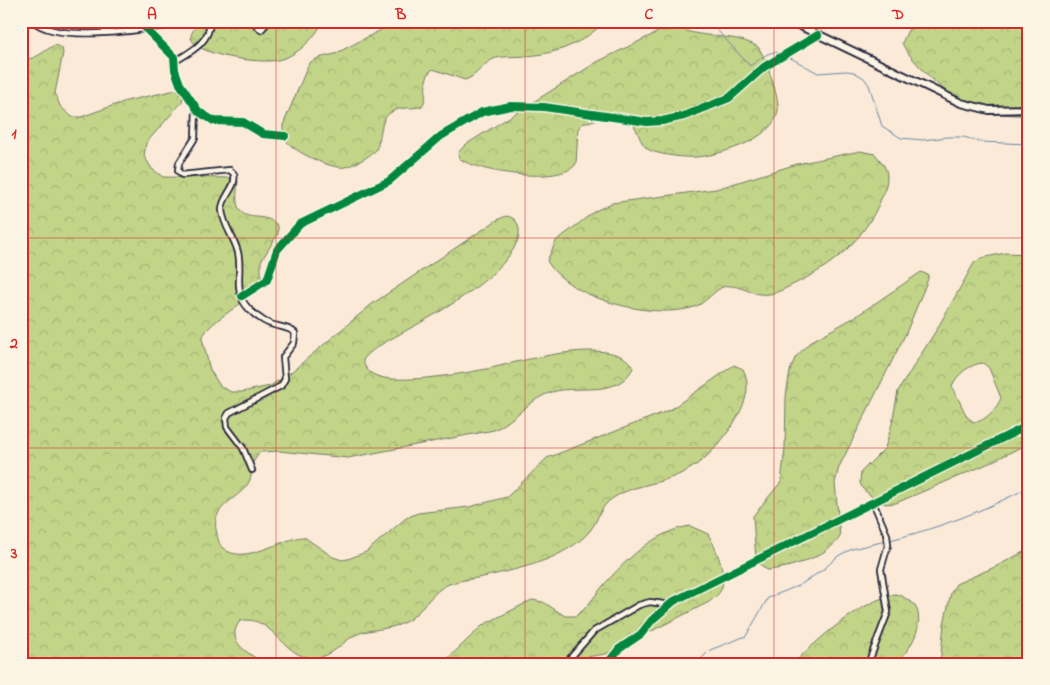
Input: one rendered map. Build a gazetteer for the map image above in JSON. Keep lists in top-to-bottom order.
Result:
{
  "grid": {
    "columns": [
      "A",
      "B",
      "C",
      "D"
    ],
    "rows": ["1", "2", "3"]
  }
}
